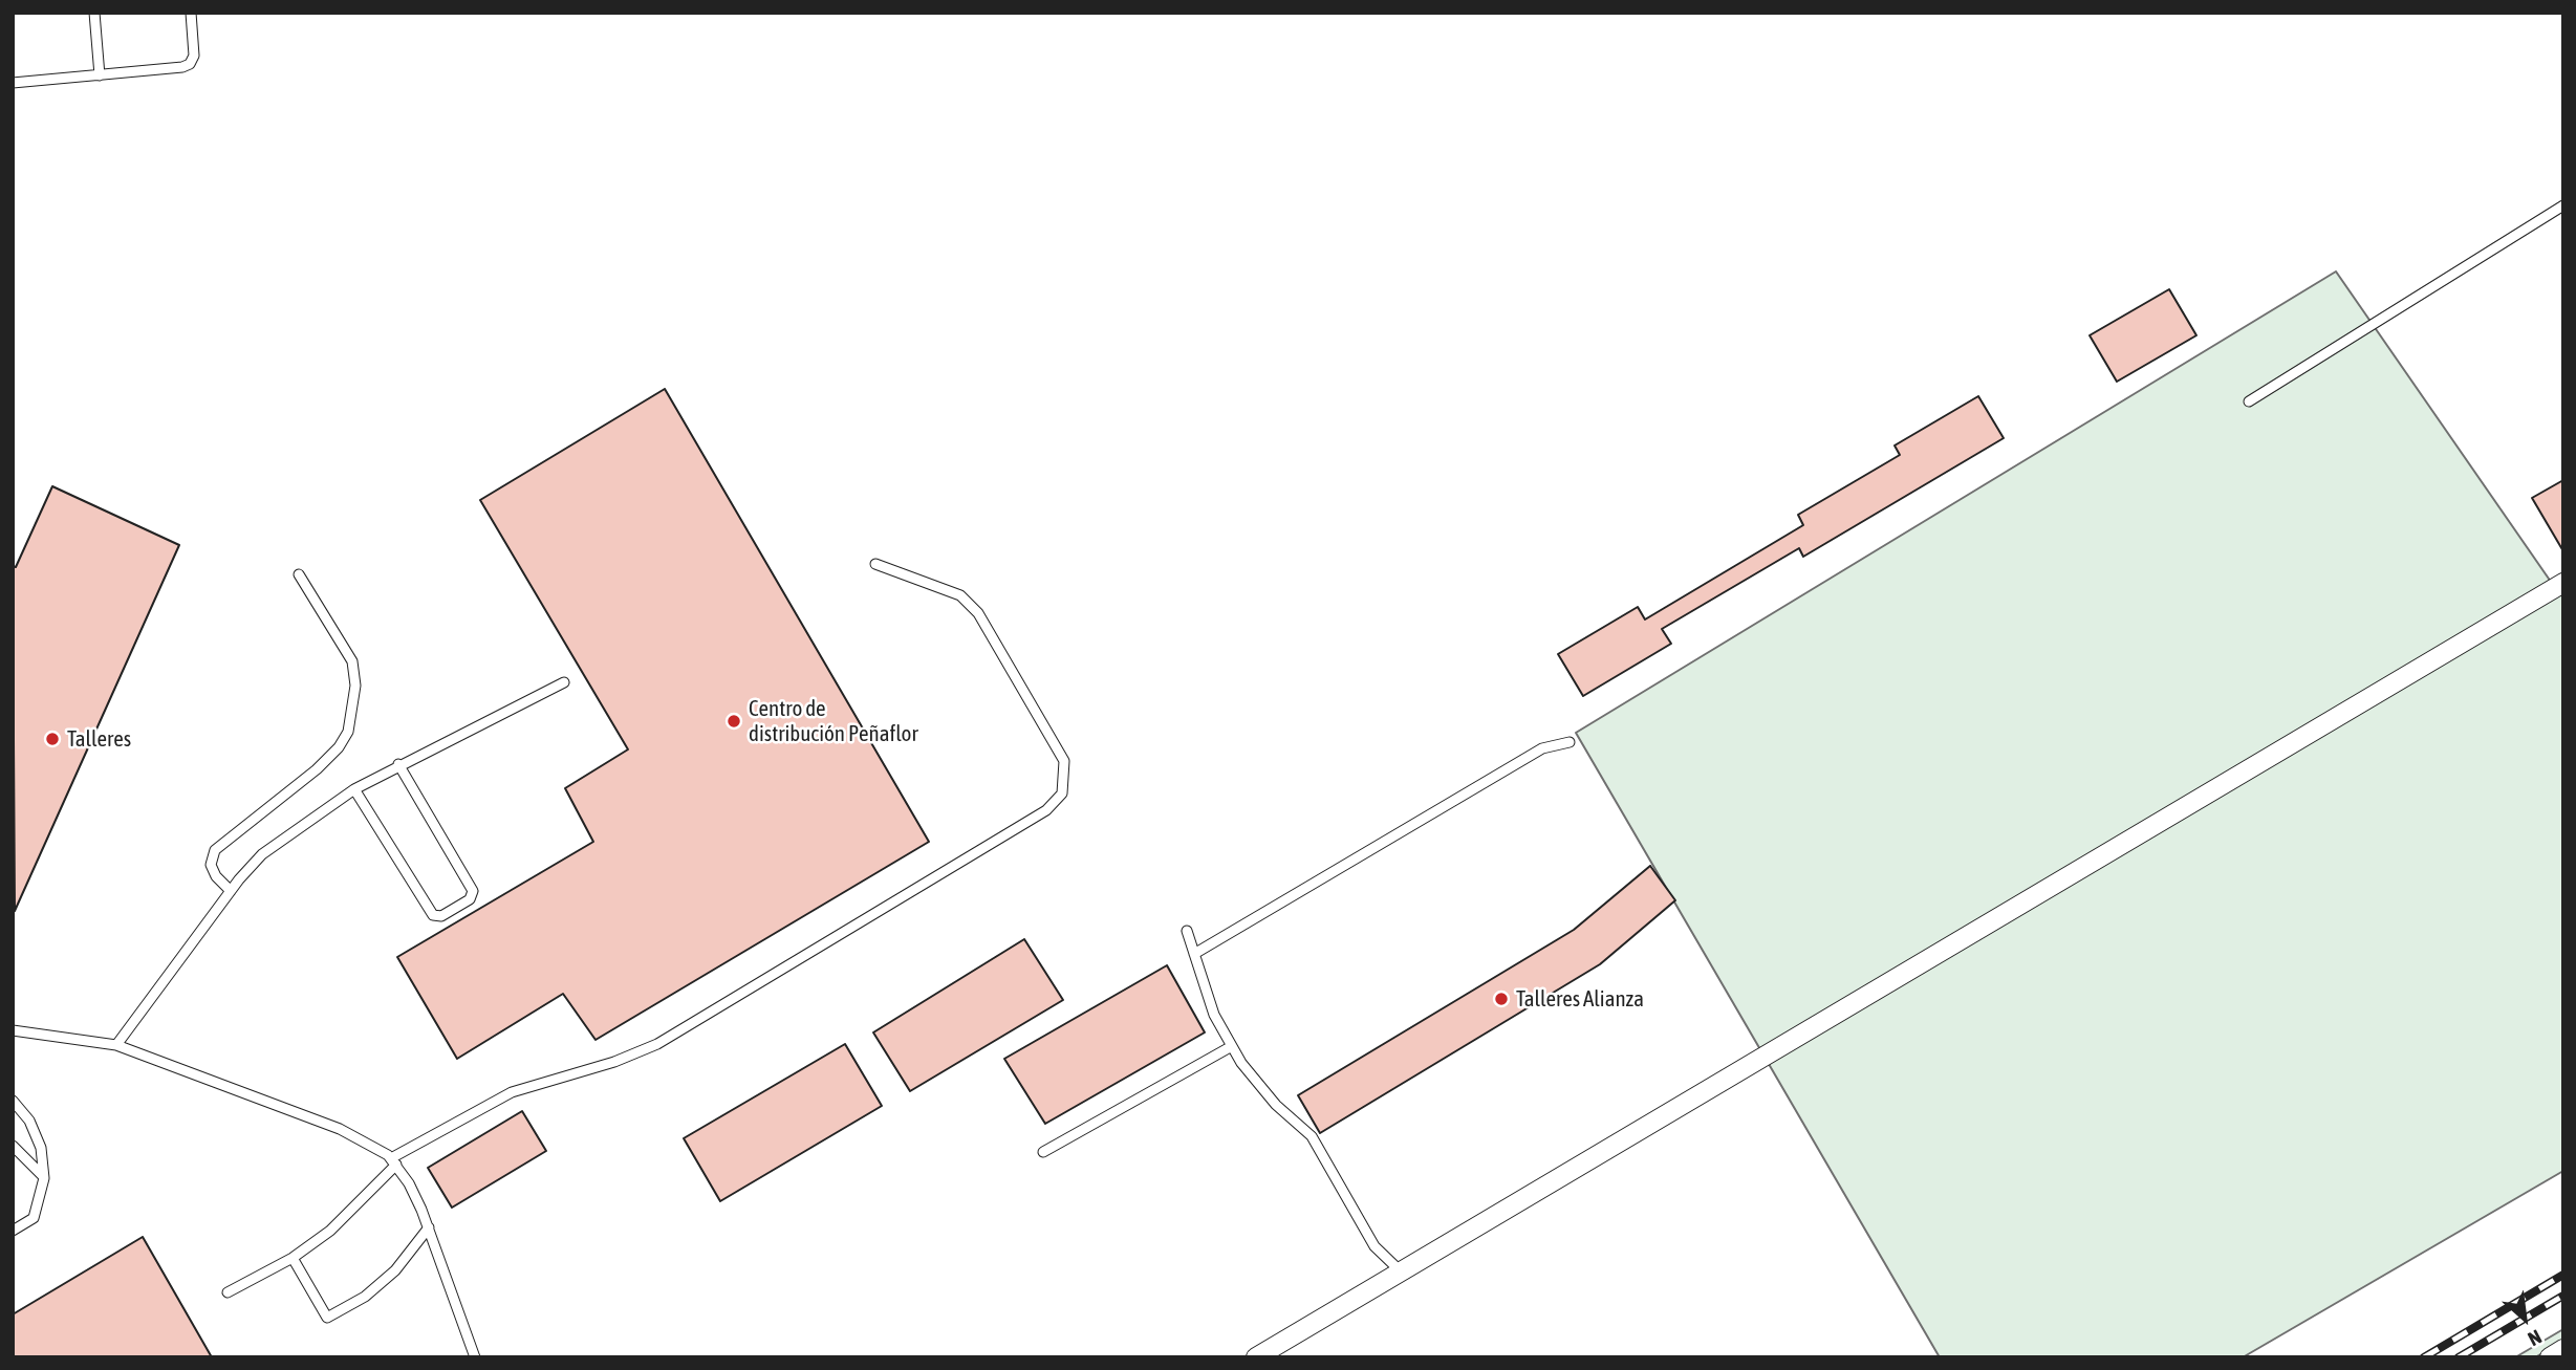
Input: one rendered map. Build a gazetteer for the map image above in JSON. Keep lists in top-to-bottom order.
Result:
{
  "places": ["Centro de distribución Peñaflor", "Talleres", "Talleres Alianza"],
  "north": "bottom right"
}
